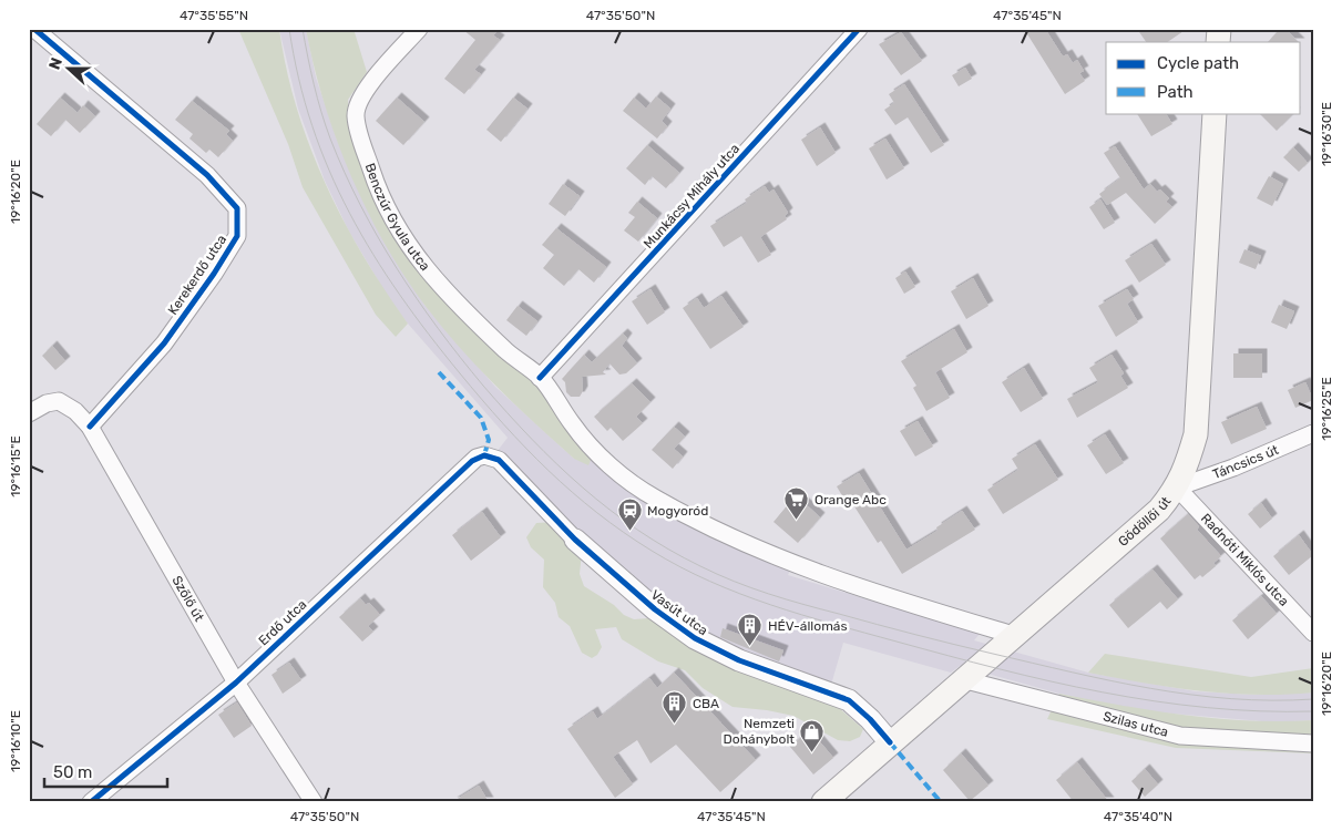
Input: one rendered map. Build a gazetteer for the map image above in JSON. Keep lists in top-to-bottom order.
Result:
{
  "streets": {
    "main road": ["Gödöllői út"],
    "street": [
      "Munkácsy Mihály utca",
      "Benczúr Gyula utca",
      "Kerekerdő utca",
      "Táncsics út",
      "Radnóti Miklós utca",
      "Szőlő út",
      "Vasút utca",
      "Erdő utca",
      "Szilas utca"
    ]
  },
  "crossings": [
    ["Munkácsy Mihály utca", "Benczúr Gyula utca"],
    ["Kerekerdő utca", "Szőlő út"],
    ["Táncsics út", "Gödöllői út"],
    ["Táncsics út", "Radnóti Miklós utca"],
    ["Gödöllői út", "Radnóti Miklós utca"],
    ["Gödöllői út", "Vasút utca"],
    ["Gödöllői út", "Szilas utca"],
    ["Szőlő út", "Erdő utca"],
    ["Vasút utca", "Erdő utca"]
  ],
  "places": {
    "supermarket": ["Orange Abc"],
    "station": ["Mogyoród"],
    "building": ["HÉV-állomás", "CBA"],
    "shop": ["Nemzeti Dohánybolt"]
  },
  "legend": ["Cycle path", "Path"],
  "scale_bar": "50 m",
  "north": "left",
  "coordinates": [
    "47°35'55\"N",
    "47°35'50\"N",
    "47°35'45\"N",
    "19°16'30\"E",
    "19°16'20\"E",
    "19°16'25\"E",
    "19°16'15\"E",
    "19°16'10\"E",
    "47°35'40\"N"
  ]
}
